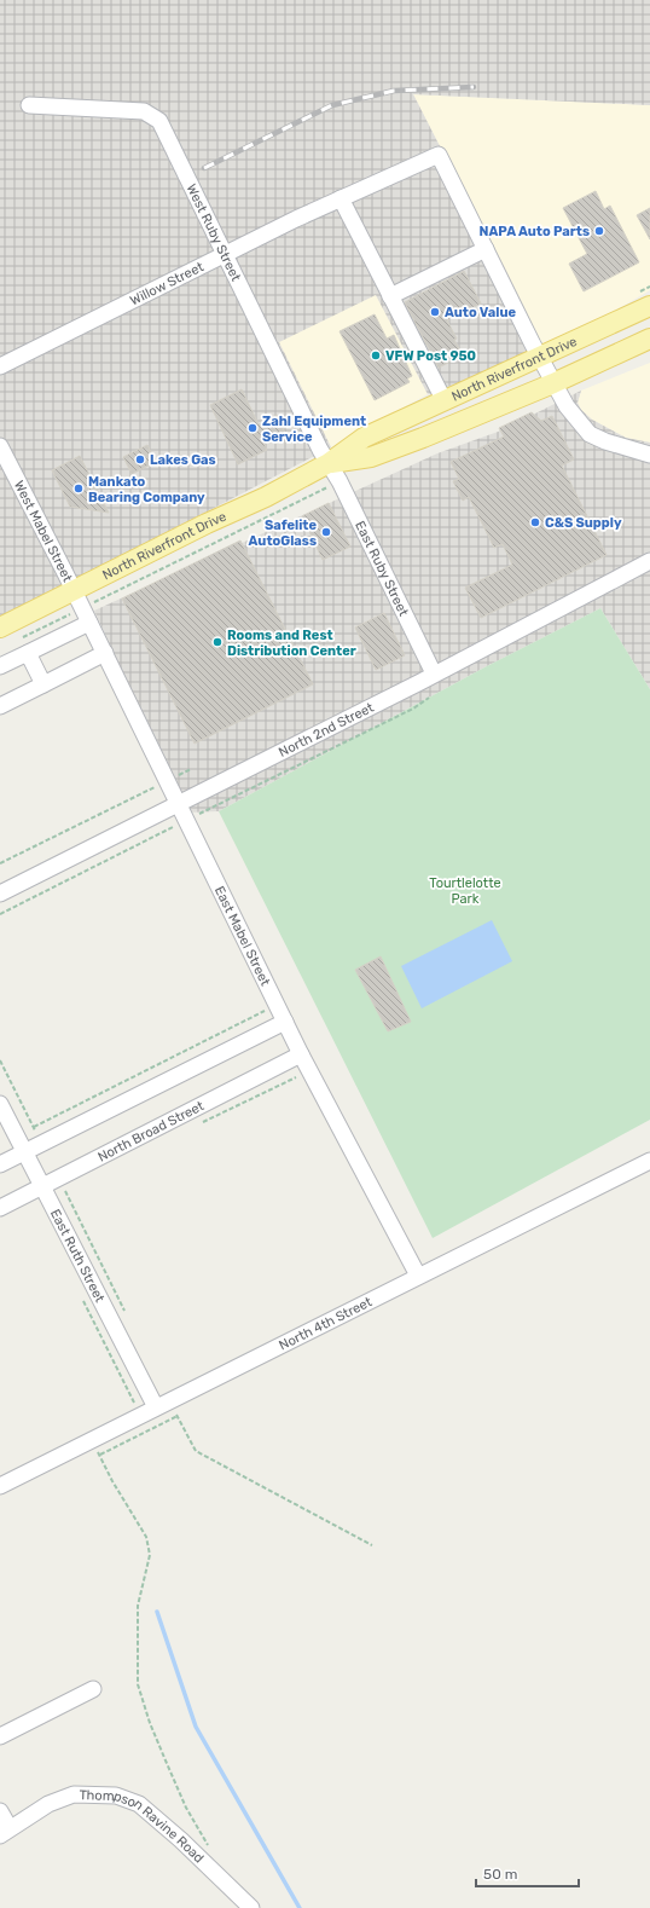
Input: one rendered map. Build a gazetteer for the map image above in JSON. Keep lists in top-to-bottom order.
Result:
{
  "streets": {
    "main road": ["North Riverfront Drive"],
    "street": [
      "West Ruby Street",
      "Willow Street",
      "West Mabel Street",
      "East Ruby Street",
      "North 2nd Street",
      "East Mabel Street",
      "North Broad Street",
      "East Ruth Street",
      "North 4th Street",
      "Thompson Ravine Road"
    ]
  },
  "crossings": [
    ["West Ruby Street", "Willow Street"],
    ["West Ruby Street", "North Riverfront Drive"],
    ["West Ruby Street", "East Ruby Street"],
    ["North Riverfront Drive", "West Mabel Street"],
    ["North Riverfront Drive", "East Ruby Street"],
    ["North Riverfront Drive", "East Mabel Street"],
    ["West Mabel Street", "East Mabel Street"],
    ["East Ruby Street", "North 2nd Street"],
    ["North 2nd Street", "East Mabel Street"],
    ["East Mabel Street", "North Broad Street"],
    ["East Mabel Street", "North 4th Street"],
    ["North Broad Street", "East Ruth Street"],
    ["East Ruth Street", "North 4th Street"]
  ],
  "parks": ["Tourtlelotte Park"],
  "places": [
    "NAPA Auto Parts",
    "Auto Value",
    "VFW Post 950",
    "Zahl Equipment Service",
    "Lakes Gas",
    "Mankato Bearing Company",
    "C&S Supply",
    "Safelite AutoGlass",
    "Rooms and Rest Distribution Center"
  ],
  "scale_bar": "50 m"
}
